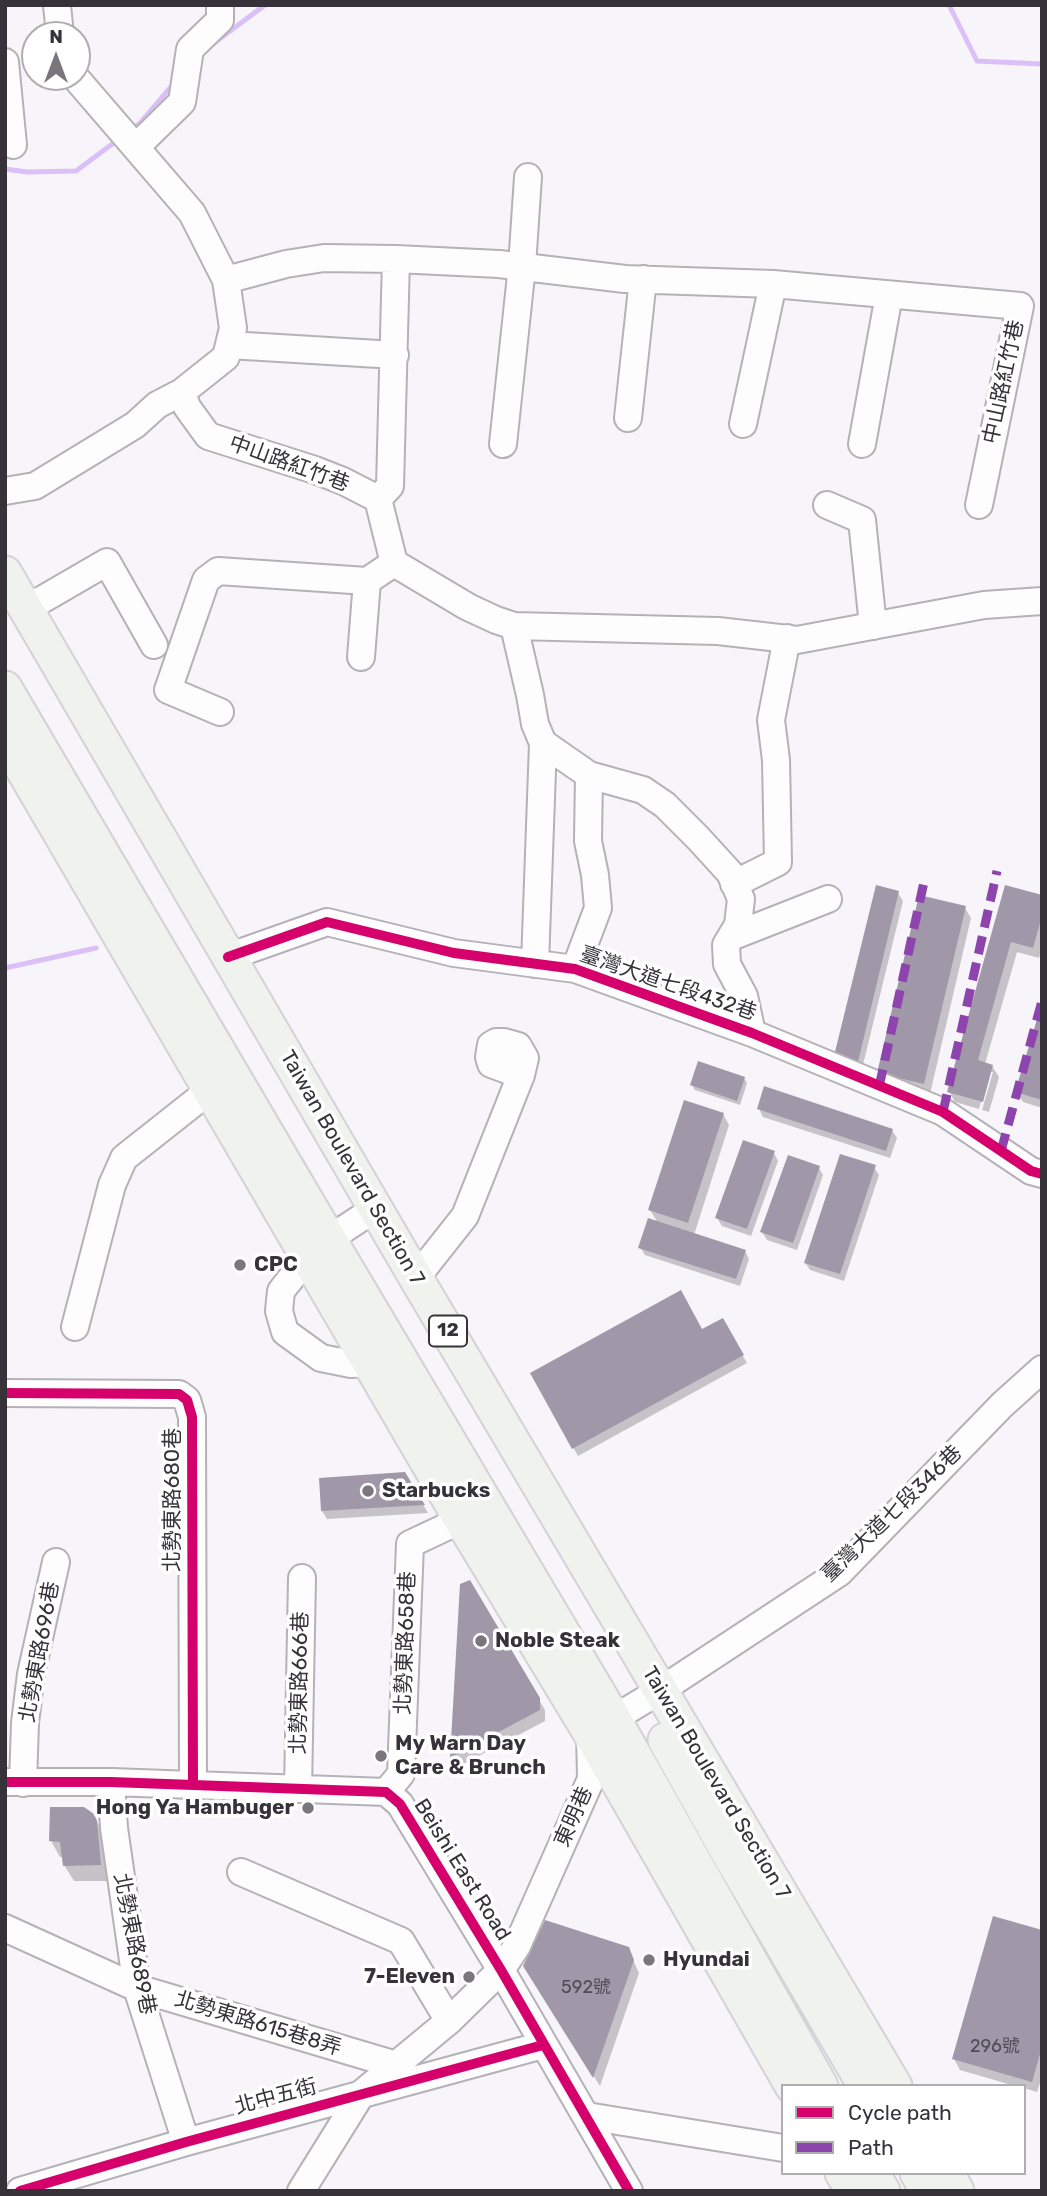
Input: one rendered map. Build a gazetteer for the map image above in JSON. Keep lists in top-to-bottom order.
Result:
{
  "streets": {
    "main road": ["Taiwan Boulevard Section 7", "12"],
    "street": [
      "中山路紅竹巷",
      "臺灣大道七段432巷",
      "北勢東路680巷",
      "臺灣大道七段346巷",
      "北勢東路658巷",
      "北勢東路696巷",
      "北勢東路666巷",
      "東明巷",
      "Beishi East Road",
      "北勢東路689巷",
      "北勢東路615巷8弄",
      "北中五街"
    ]
  },
  "crossings": [
    ["臺灣大道七段432巷", "Taiwan Boulevard Section 7"],
    ["Taiwan Boulevard Section 7", "臺灣大道七段346巷"],
    ["12", "北勢東路658巷"],
    ["12", "東明巷"],
    ["北勢東路680巷", "Beishi East Road"],
    ["北勢東路658巷", "Beishi East Road"],
    ["北勢東路696巷", "Beishi East Road"],
    ["北勢東路666巷", "Beishi East Road"],
    ["東明巷", "Beishi East Road"],
    ["東明巷", "北勢東路615巷8弄"],
    ["東明巷", "北中五街"],
    ["Beishi East Road", "北勢東路689巷"],
    ["Beishi East Road", "北中五街"],
    ["北勢東路689巷", "北勢東路615巷8弄"],
    ["北勢東路689巷", "北中五街"]
  ],
  "places": [
    "CPC",
    "Starbucks",
    "Noble Steak",
    "My Warn Day Care & Brunch",
    "Hong Ya Hambuger",
    "Hyundai",
    "7-Eleven"
  ],
  "house_numbers": ["592號", "296號"],
  "legend": ["Cycle path", "Path"],
  "north": "top"
}
